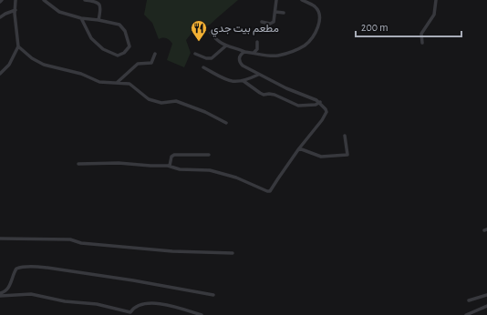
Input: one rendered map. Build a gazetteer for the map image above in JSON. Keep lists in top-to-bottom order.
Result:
{
  "places": {
    "restaurant": ["مطعم بيت جدي"]
  },
  "scale_bar": "200 m"
}
